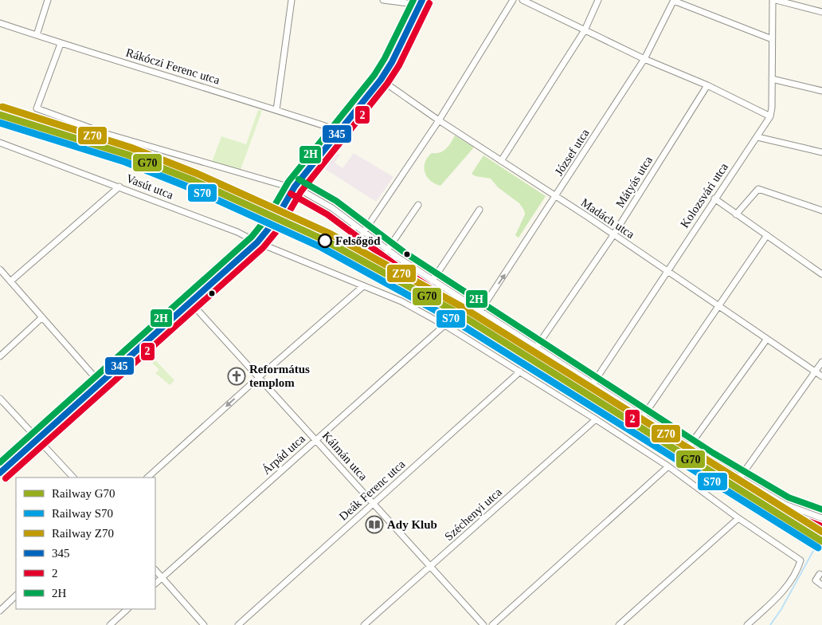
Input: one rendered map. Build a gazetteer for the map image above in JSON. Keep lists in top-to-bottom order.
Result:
{
  "streets": {
    "street": [
      "Rákóczi Ferenc utca",
      "József utca",
      "Mátyás utca",
      "Vasút utca",
      "Kolozsvári utca",
      "Madách utca",
      "Árpád utca",
      "Kálmán utca",
      "Deák Ferenc utca",
      "Széchenyi utca"
    ]
  },
  "crossings": [
    ["József utca", "Madách utca"],
    ["Mátyás utca", "Madách utca"],
    ["Vasút utca", "Árpád utca"],
    ["Vasút utca", "Deák Ferenc utca"],
    ["Vasút utca", "Széchenyi utca"],
    ["Kolozsvári utca", "Madách utca"],
    ["Árpád utca", "Kálmán utca"],
    ["Kálmán utca", "Deák Ferenc utca"],
    ["Kálmán utca", "Széchenyi utca"]
  ],
  "one_way": ["József utca"],
  "places": {
    "other": ["Felsőgöd"],
    "church": ["Református templom"],
    "library": ["Ady Klub"]
  },
  "lines": [
    "transit line 345",
    "transit line 2H",
    "transit line 2",
    "rail line Z70",
    "rail line G70",
    "rail line S70"
  ],
  "legend": [
    "Railway G70",
    "Railway S70",
    "Railway Z70",
    "345",
    "2",
    "2H"
  ]
}
